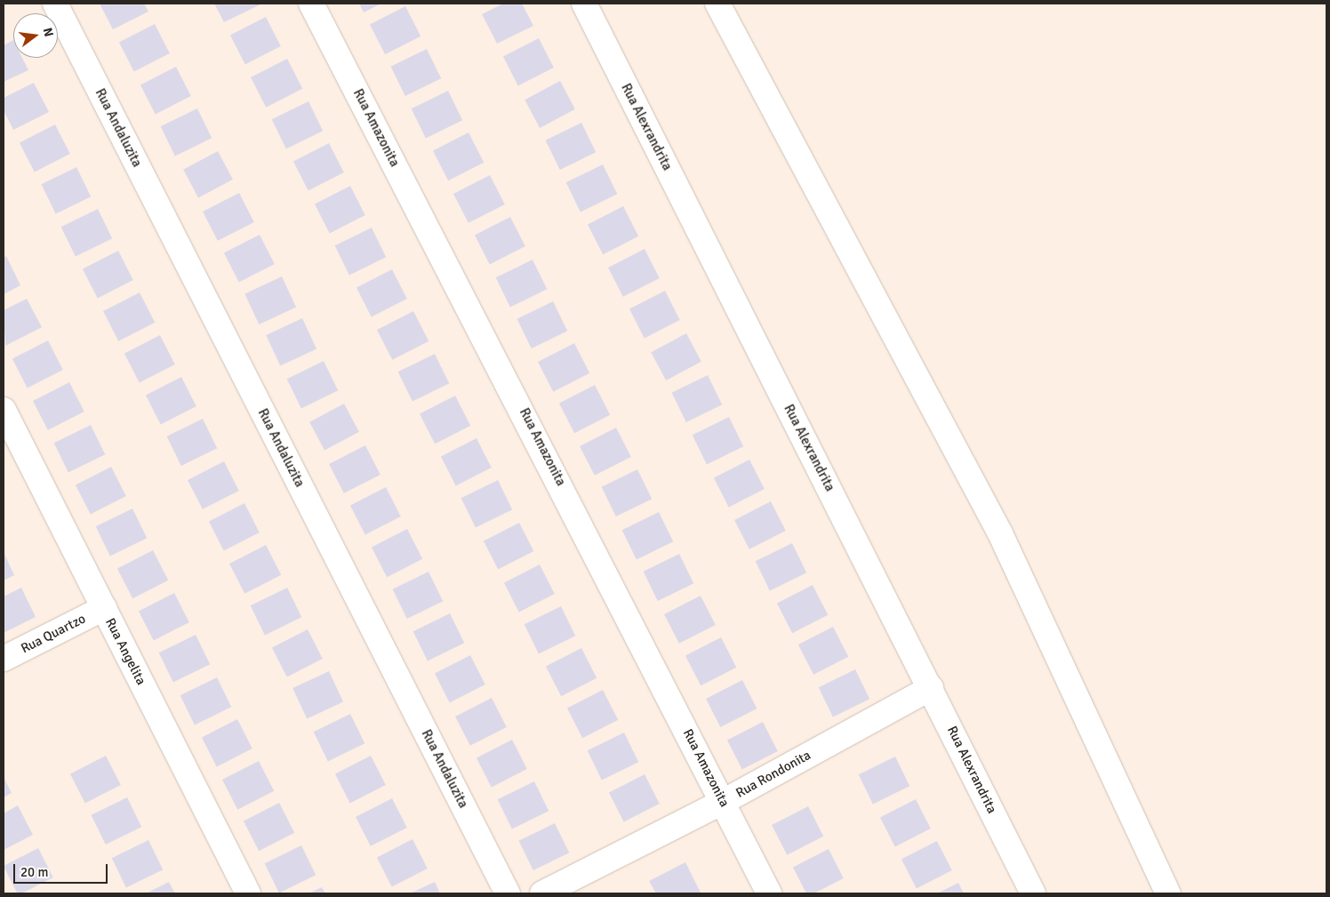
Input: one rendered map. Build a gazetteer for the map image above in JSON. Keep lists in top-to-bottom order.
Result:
{
  "streets": {
    "street": [
      "Rua Alexrandrita",
      "Rua Andaluzita",
      "Rua Amazonita",
      "Rua Quartzo",
      "Rua Angelita",
      "Rua Rondonita"
    ]
  },
  "crossings": [
    ["Rua Alexrandrita", "Rua Rondonita"],
    ["Rua Amazonita", "Rua Rondonita"],
    ["Rua Quartzo", "Rua Angelita"]
  ],
  "scale_bar": "20 m",
  "north": "right"
}
